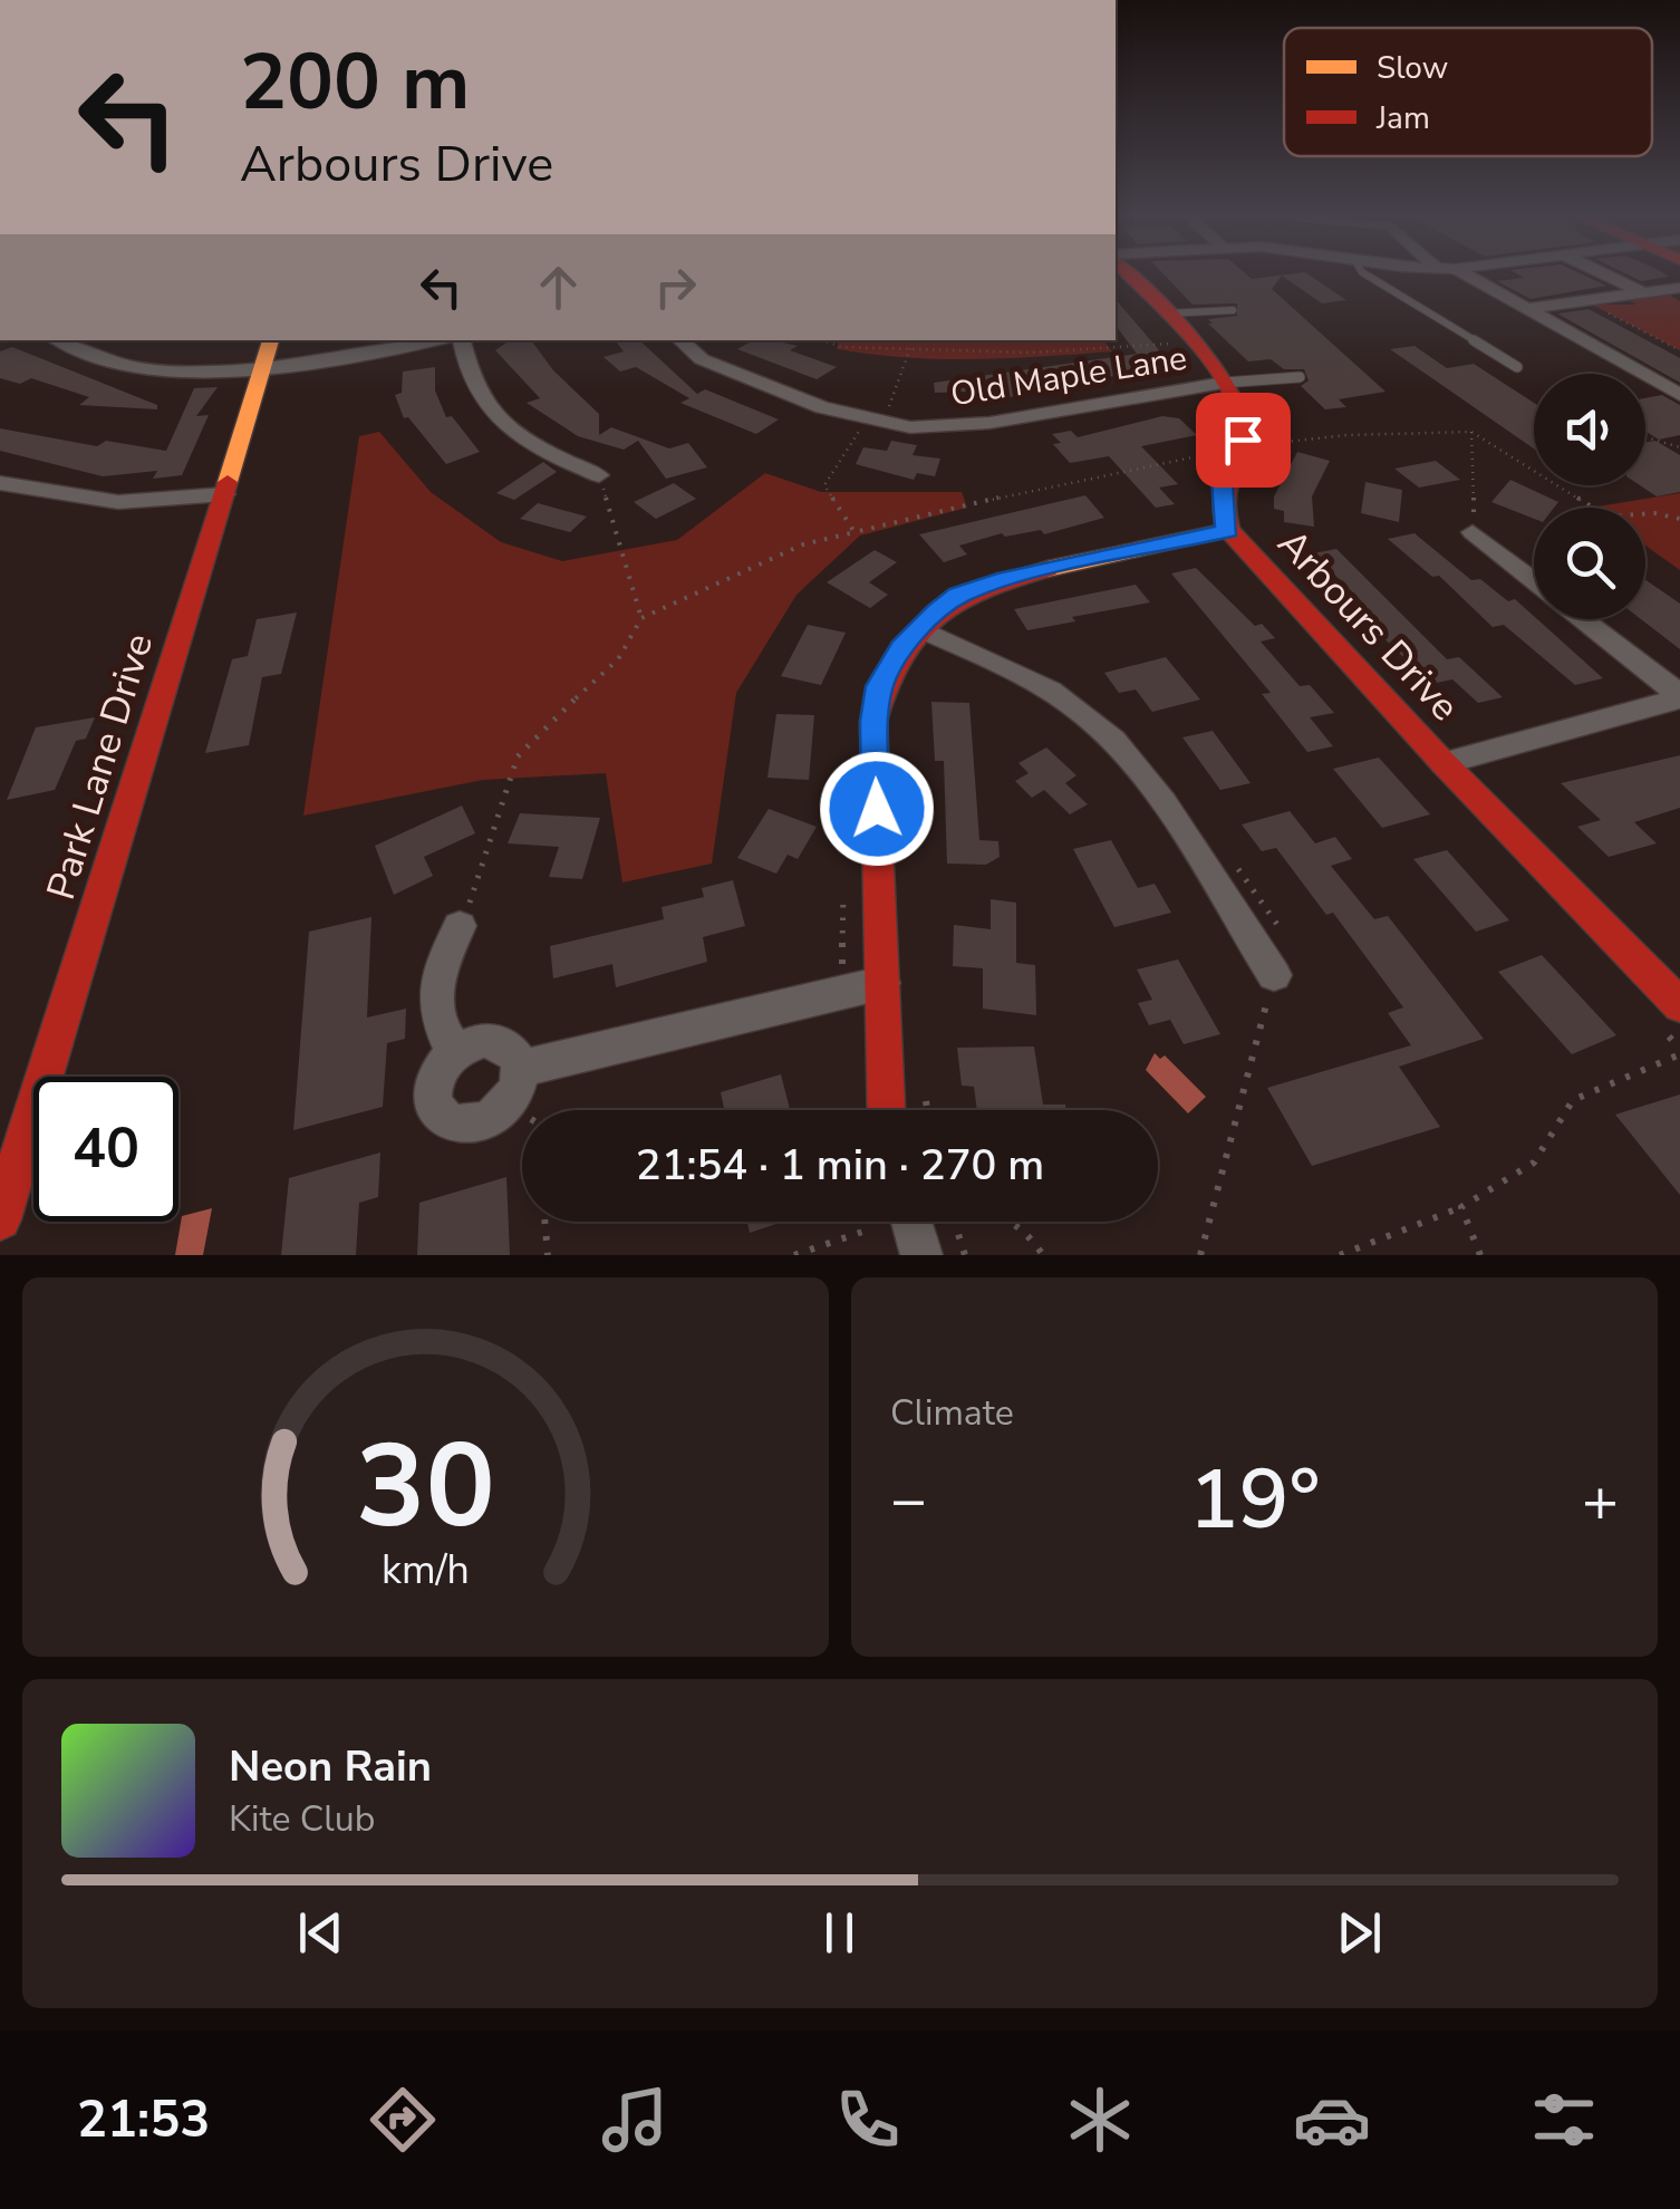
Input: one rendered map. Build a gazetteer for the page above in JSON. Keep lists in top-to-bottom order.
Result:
{
  "streets": {
    "street": ["Old Maple Lane", "Arbours Drive", "Park Lane Drive"]
  },
  "crossings": [
    ["Old Maple Lane", "Arbours Drive"]
  ],
  "legend": ["Slow", "Jam"],
  "page": {
    "turn": ["200 m", "Arbours Drive"],
    "limit": "40",
    "trip": "21:54 · 1 min · 270 m",
    "tile": "Climate",
    "heat": ["−", "19°", "+"],
    "song": ["Neon Rain", "Kite Club"],
    "tabs": "21:53",
    "gauge": ["30", "km/h"]
  }
}
